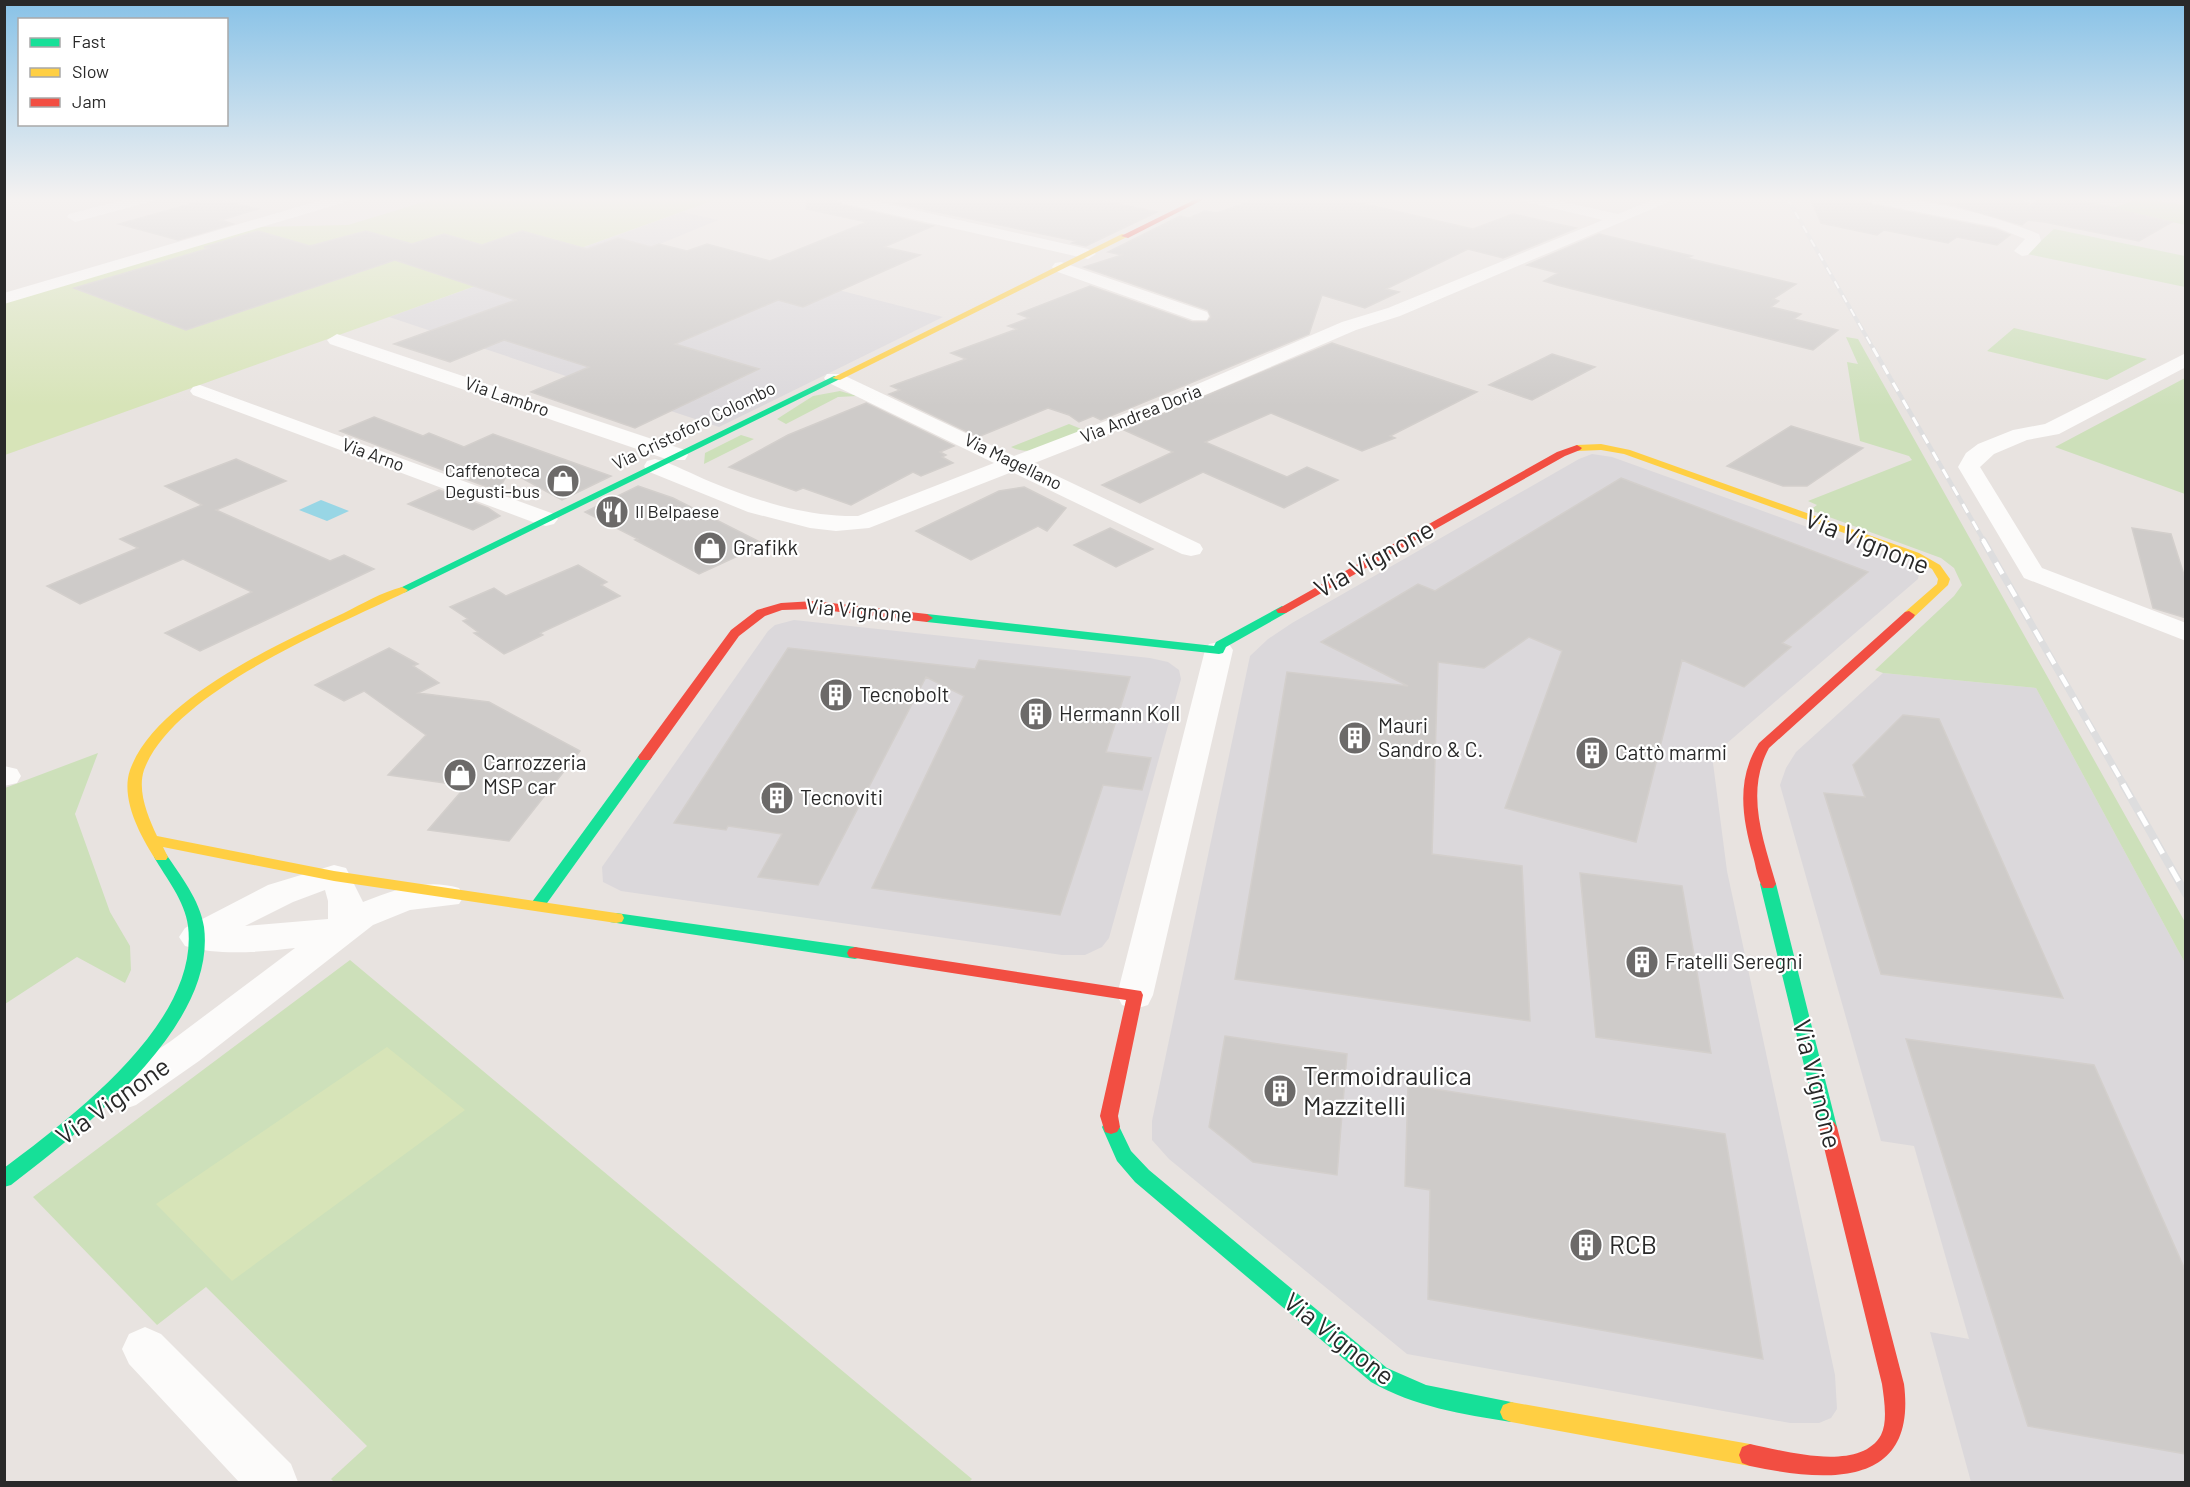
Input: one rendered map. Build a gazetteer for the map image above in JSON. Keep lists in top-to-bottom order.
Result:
{
  "streets": {
    "street": [
      "Via Lambro",
      "Via Andrea Doria",
      "Via Cristoforo Colombo",
      "Via Arno",
      "Via Magellano",
      "Via Vignone"
    ]
  },
  "crossings": [
    ["Via Lambro", "Via Cristoforo Colombo"],
    ["Via Andrea Doria", "Via Cristoforo Colombo"],
    ["Via Andrea Doria", "Via Magellano"],
    ["Via Cristoforo Colombo", "Via Arno"],
    ["Via Cristoforo Colombo", "Via Magellano"],
    ["Via Cristoforo Colombo", "Via Vignone"]
  ],
  "places": {
    "shop": ["Caffenoteca Degusti-bus", "Grafikk", "Carrozzeria MSP car"],
    "restaurant": ["Il Belpaese"],
    "building": [
      "Tecnobolt",
      "Hermann Koll",
      "Mauri Sandro & C.",
      "Cattò marmi",
      "Tecnoviti",
      "Fratelli Seregni",
      "Termoidraulica Mazzitelli",
      "RCB"
    ]
  },
  "legend": ["Fast", "Slow", "Jam"]
}
